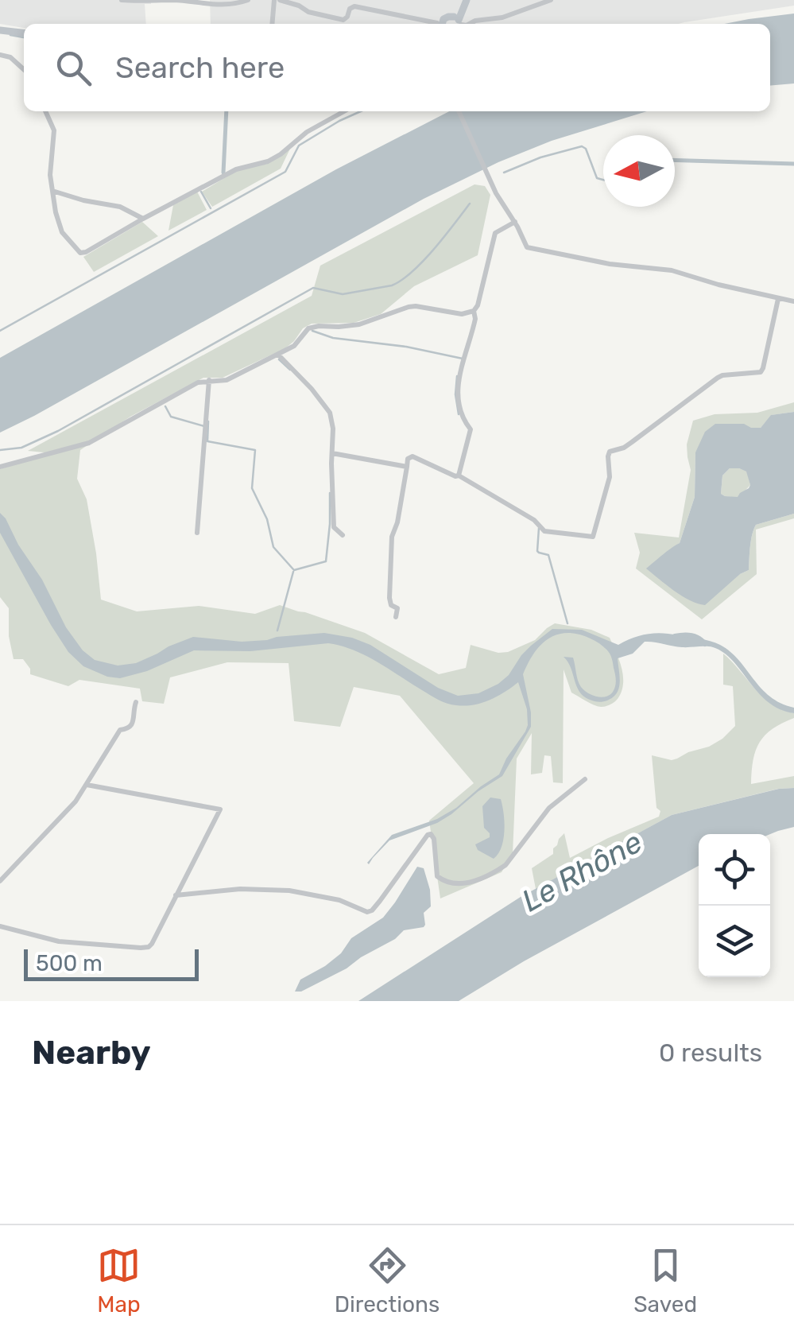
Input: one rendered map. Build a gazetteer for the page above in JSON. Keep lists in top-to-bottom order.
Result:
{
  "water": ["Le Rhône"],
  "scale_bar": "500 m",
  "north": "left",
  "page": {
    "search": "Search here",
    "scale": "500 m",
    "heading": ["Nearby", "0 results"],
    "nav": ["Map", "Directions", "Saved"]
  }
}
